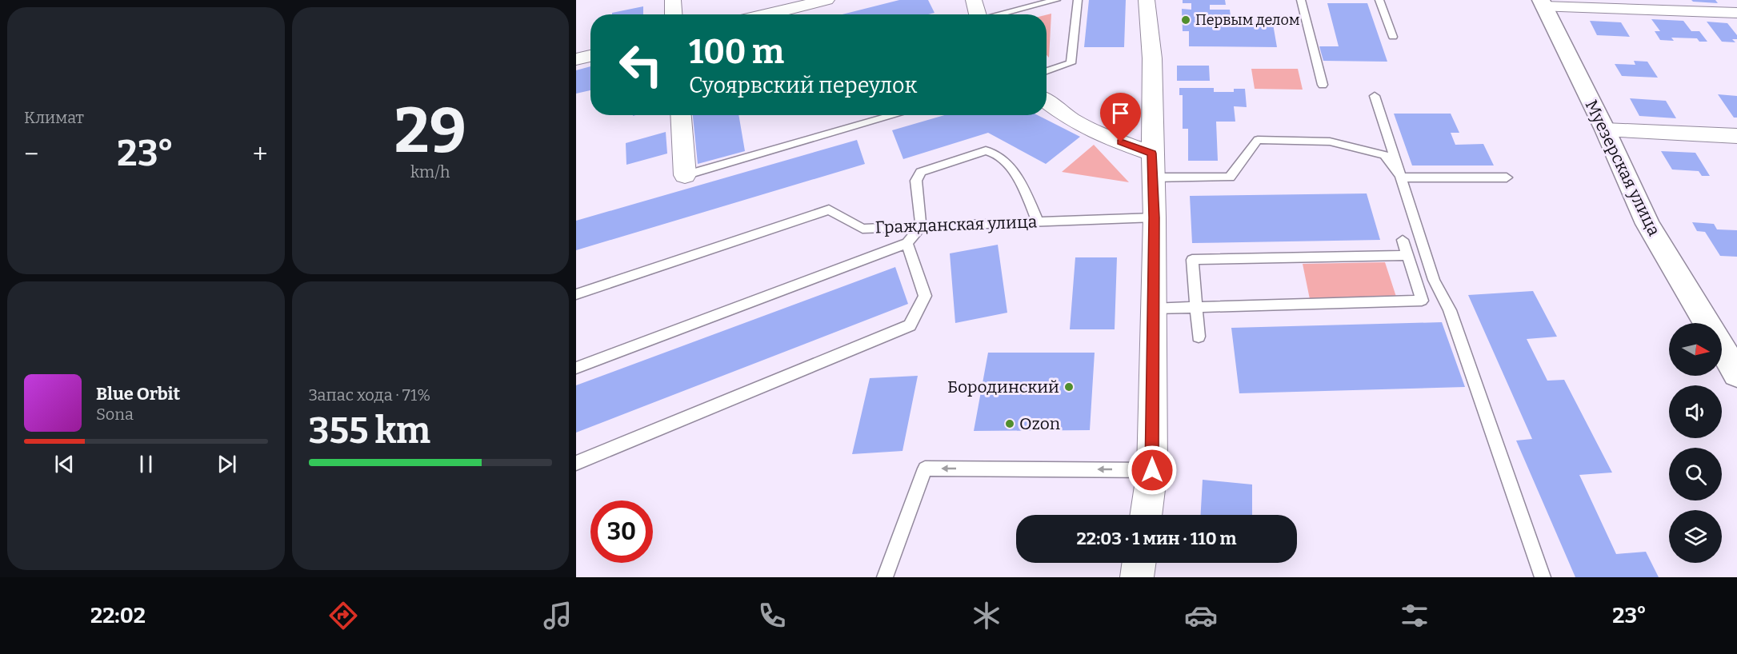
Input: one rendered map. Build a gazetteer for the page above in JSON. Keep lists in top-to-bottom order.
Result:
{
  "streets": {
    "main road": ["Муезерская улица"],
    "lane": ["Гражданская улица"]
  },
  "places": ["Первым делом", "Бородинский", "Ozon"],
  "north": "right",
  "page": {
    "tile": [
      "Климат",
      ["29", "km/h"],
      ["Запас хода · 71%", "355 km"]
    ],
    "turn": ["100 m", "Суоярвский переулок"],
    "heat": ["−", "23°", "+"],
    "song": ["Blue Orbit", "Sona"],
    "limit": "30",
    "trip": "22:03 · 1 мин · 110 m",
    "tabs": ["22:02", "23°"]
  }
}
